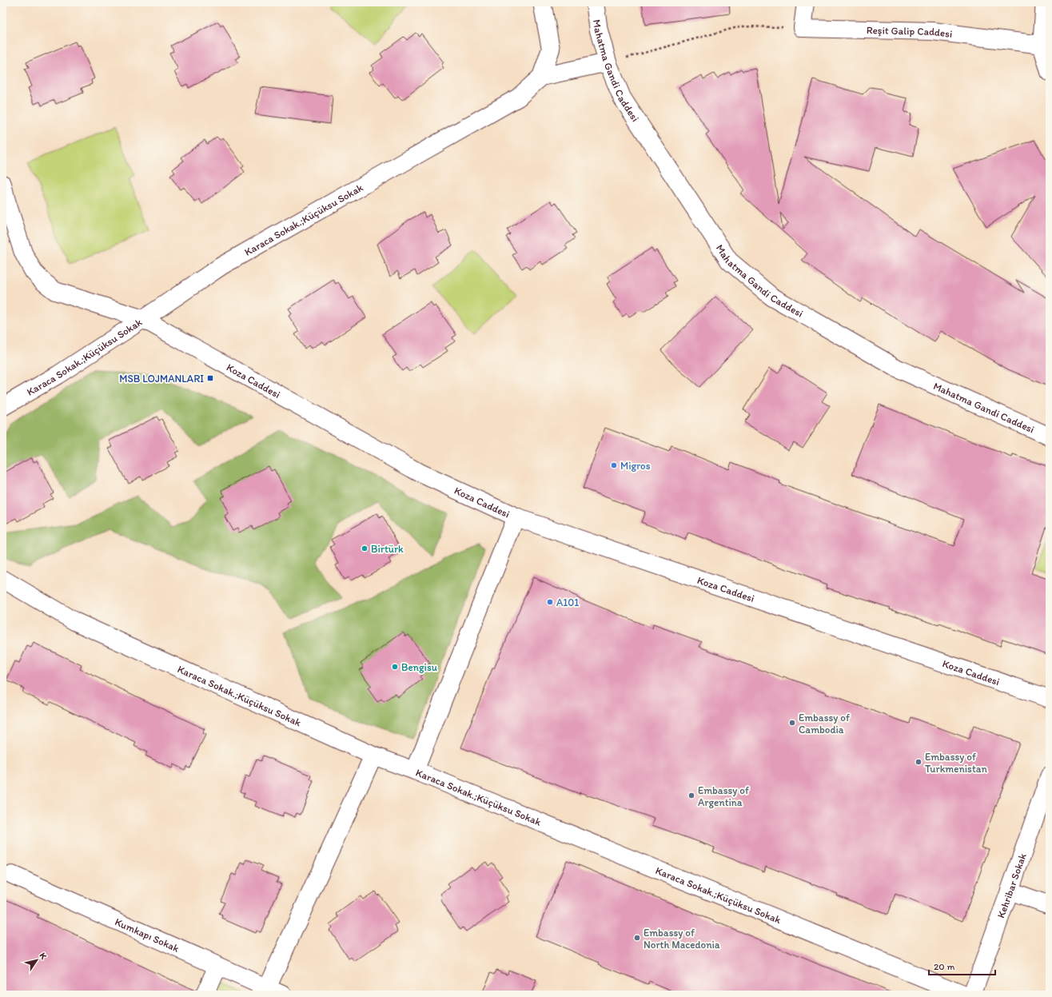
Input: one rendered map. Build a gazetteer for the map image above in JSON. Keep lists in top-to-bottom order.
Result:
{
  "streets": {
    "street": [
      "Reşit Galip Caddesi",
      "Mahatma Gandi Caddesi",
      "Karaca Sokak.;Küçüksu Sokak",
      "Koza Caddesi",
      "Kehribar Sokak",
      "Kumkapı Sokak"
    ]
  },
  "crossings": [
    ["Karaca Sokak.;Küçüksu Sokak", "Koza Caddesi"]
  ],
  "places": {
    "transit": ["MSB LOJMANLARI"],
    "other": [
      "Migros",
      "Birtürk",
      "A101",
      "Bengisu",
      "Embassy of Cambodia",
      "Embassy of Turkmenistan",
      "Embassy of Argentina",
      "Embassy of North Macedonia"
    ]
  },
  "scale_bar": "20 m",
  "north": "top right"
}
